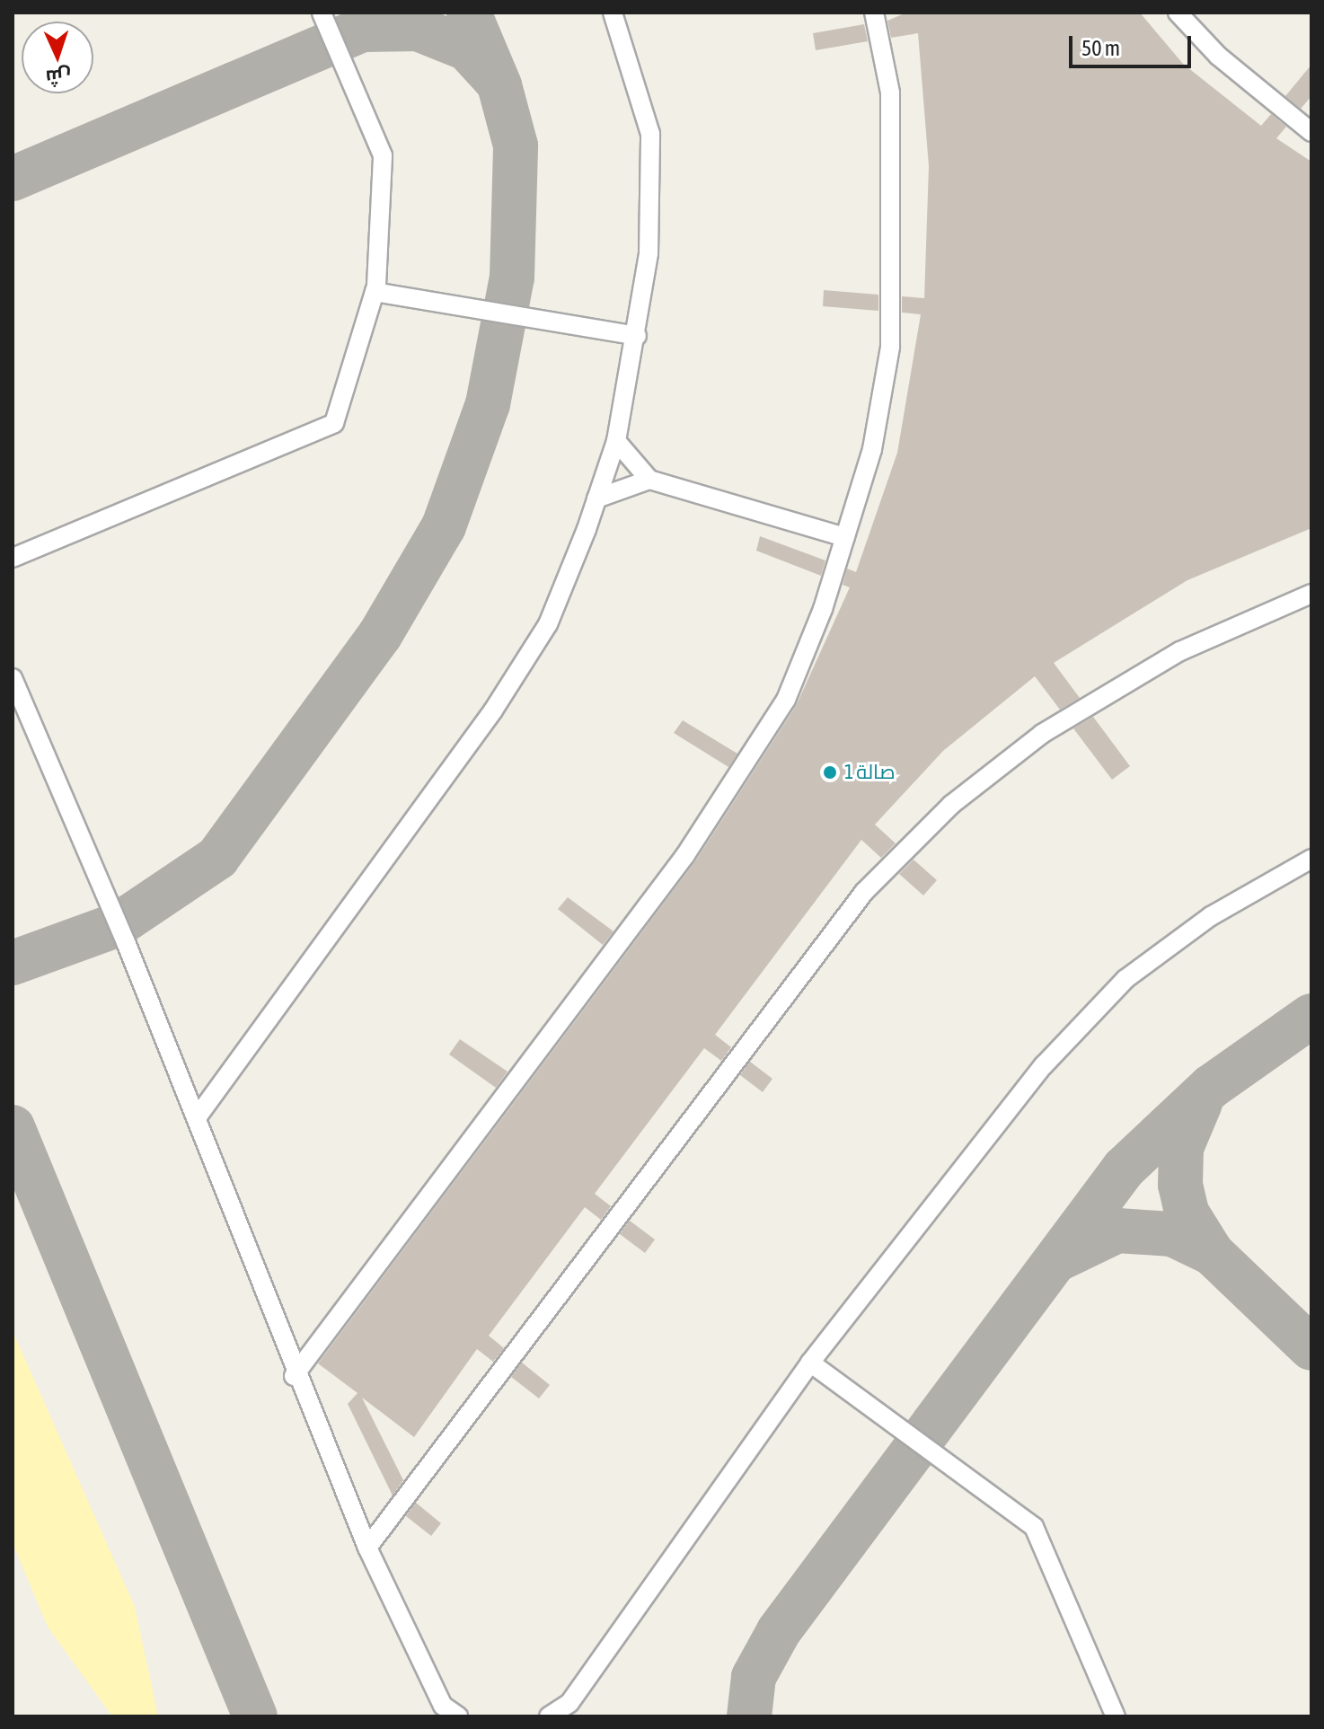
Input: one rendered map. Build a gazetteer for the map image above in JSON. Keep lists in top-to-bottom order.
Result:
{
  "places": ["صالة 1"],
  "scale_bar": "50 m",
  "north": "bottom"
}
